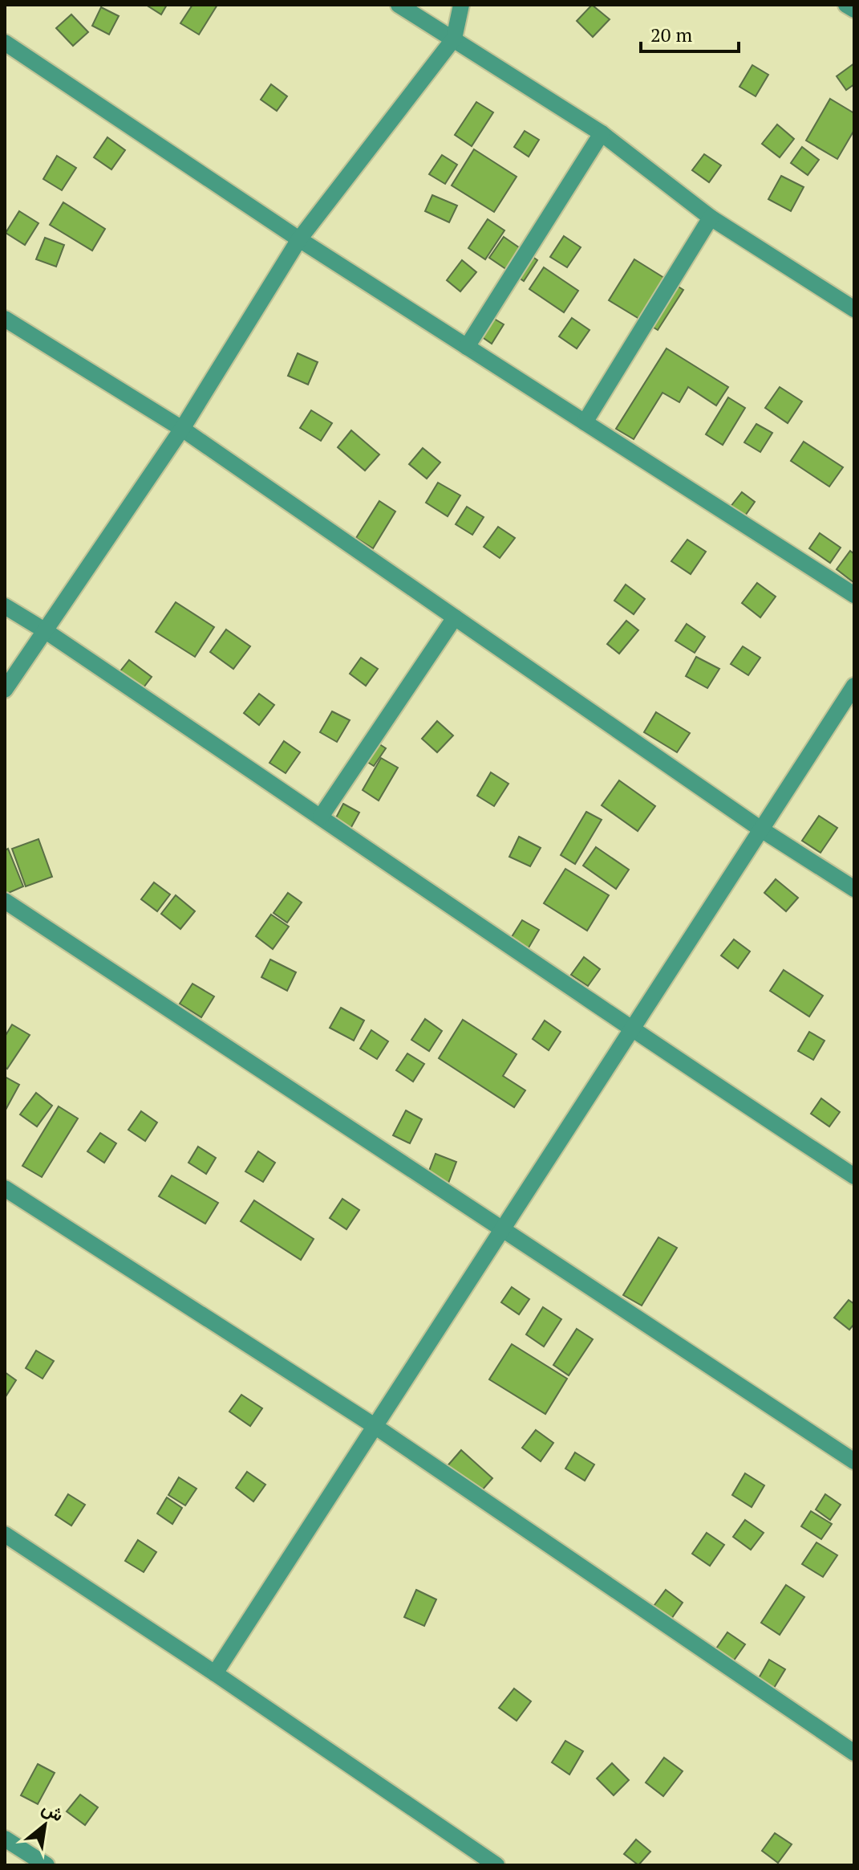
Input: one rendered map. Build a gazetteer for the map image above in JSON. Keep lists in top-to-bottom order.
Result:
{
  "scale_bar": "20 m",
  "north": "top right"
}
